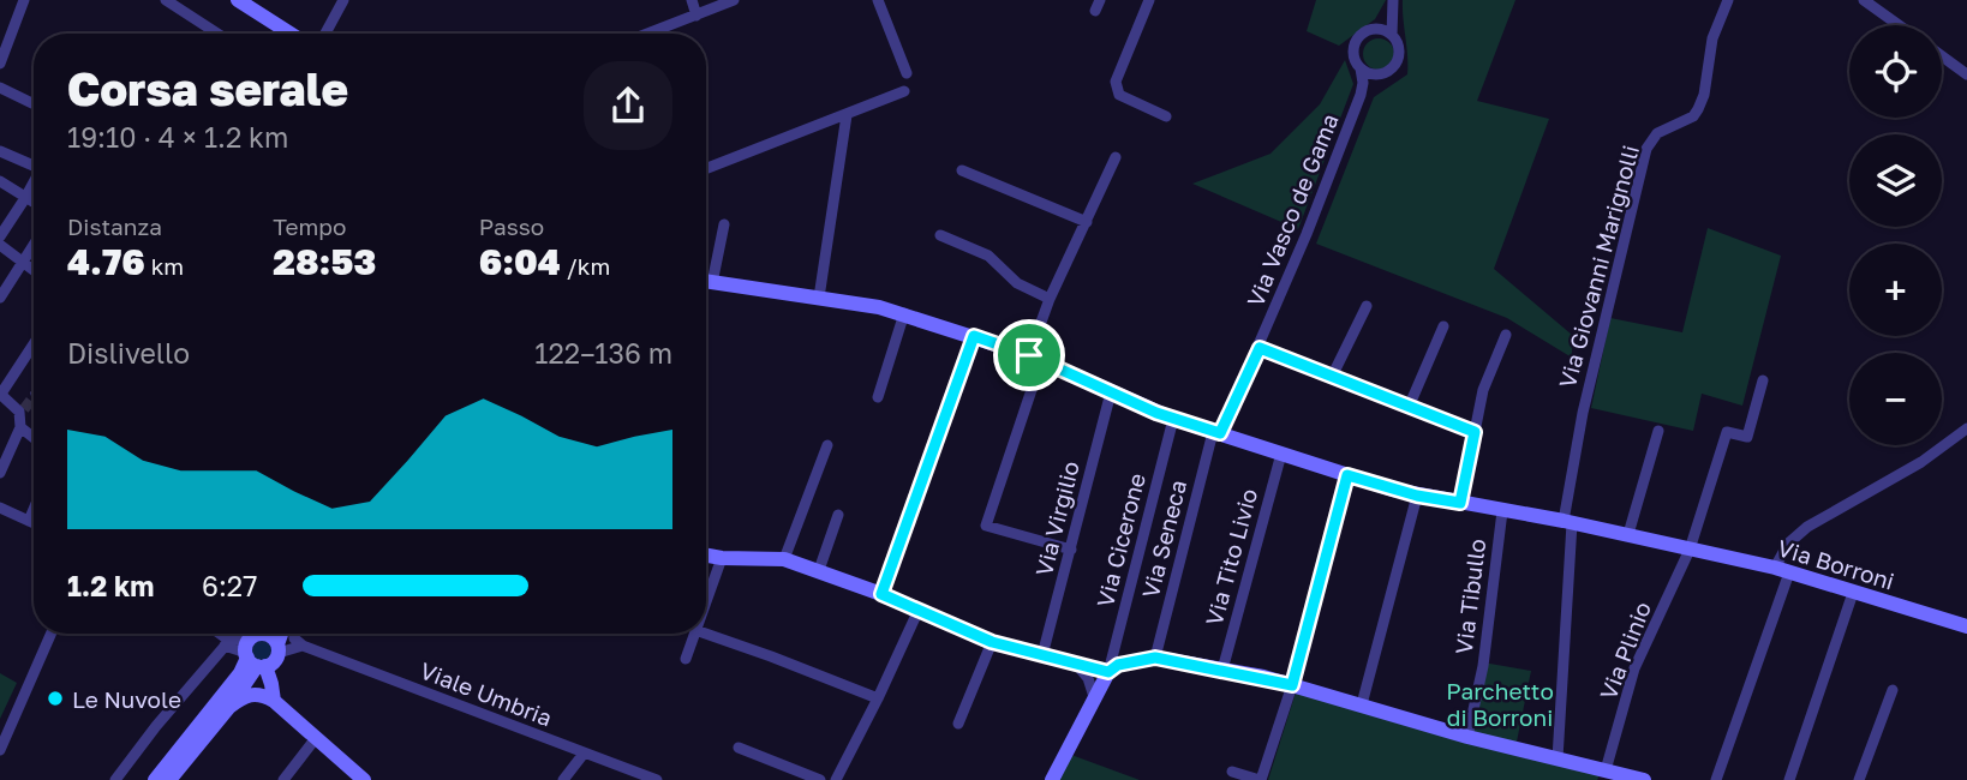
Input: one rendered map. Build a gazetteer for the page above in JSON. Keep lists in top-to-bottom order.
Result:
{
  "streets": {
    "street": [
      "Via Vasco de Gama",
      "Via Giovanni Marignolli",
      "Via Virgilio",
      "Via Seneca",
      "Via Cicerone",
      "Via Tito Livio",
      "Via Borroni",
      "Via Tibullo",
      "Via Plinio",
      "Viale Umbria"
    ]
  },
  "crossings": [
    ["Via Vasco de Gama", "Via Seneca"],
    ["Via Vasco de Gama", "Via Borroni"],
    ["Via Giovanni Marignolli", "Via Borroni"],
    ["Via Virgilio", "Via Borroni"],
    ["Via Seneca", "Via Borroni"],
    ["Via Cicerone", "Via Borroni"],
    ["Via Tito Livio", "Via Borroni"],
    ["Via Borroni", "Via Tibullo"],
    ["Via Borroni", "Via Plinio"]
  ],
  "parks": ["Parchetto di Borroni"],
  "places": ["Le Nuvole"],
  "page": {
    "map_buttons": ["+", "−"],
    "heading": ["Corsa serale", "19:10 · 4 × 1.2 km"],
    "stats": [
      ["Distanza", "4.76 km"],
      ["Tempo", "28:53"],
      ["Passo", "6:04 /km"]
    ],
    "chart": ["Dislivello", "122–136 m"],
    "list": [
      {
        "name": "1.2 km",
        "note": "6:27"
      }
    ]
  }
}
